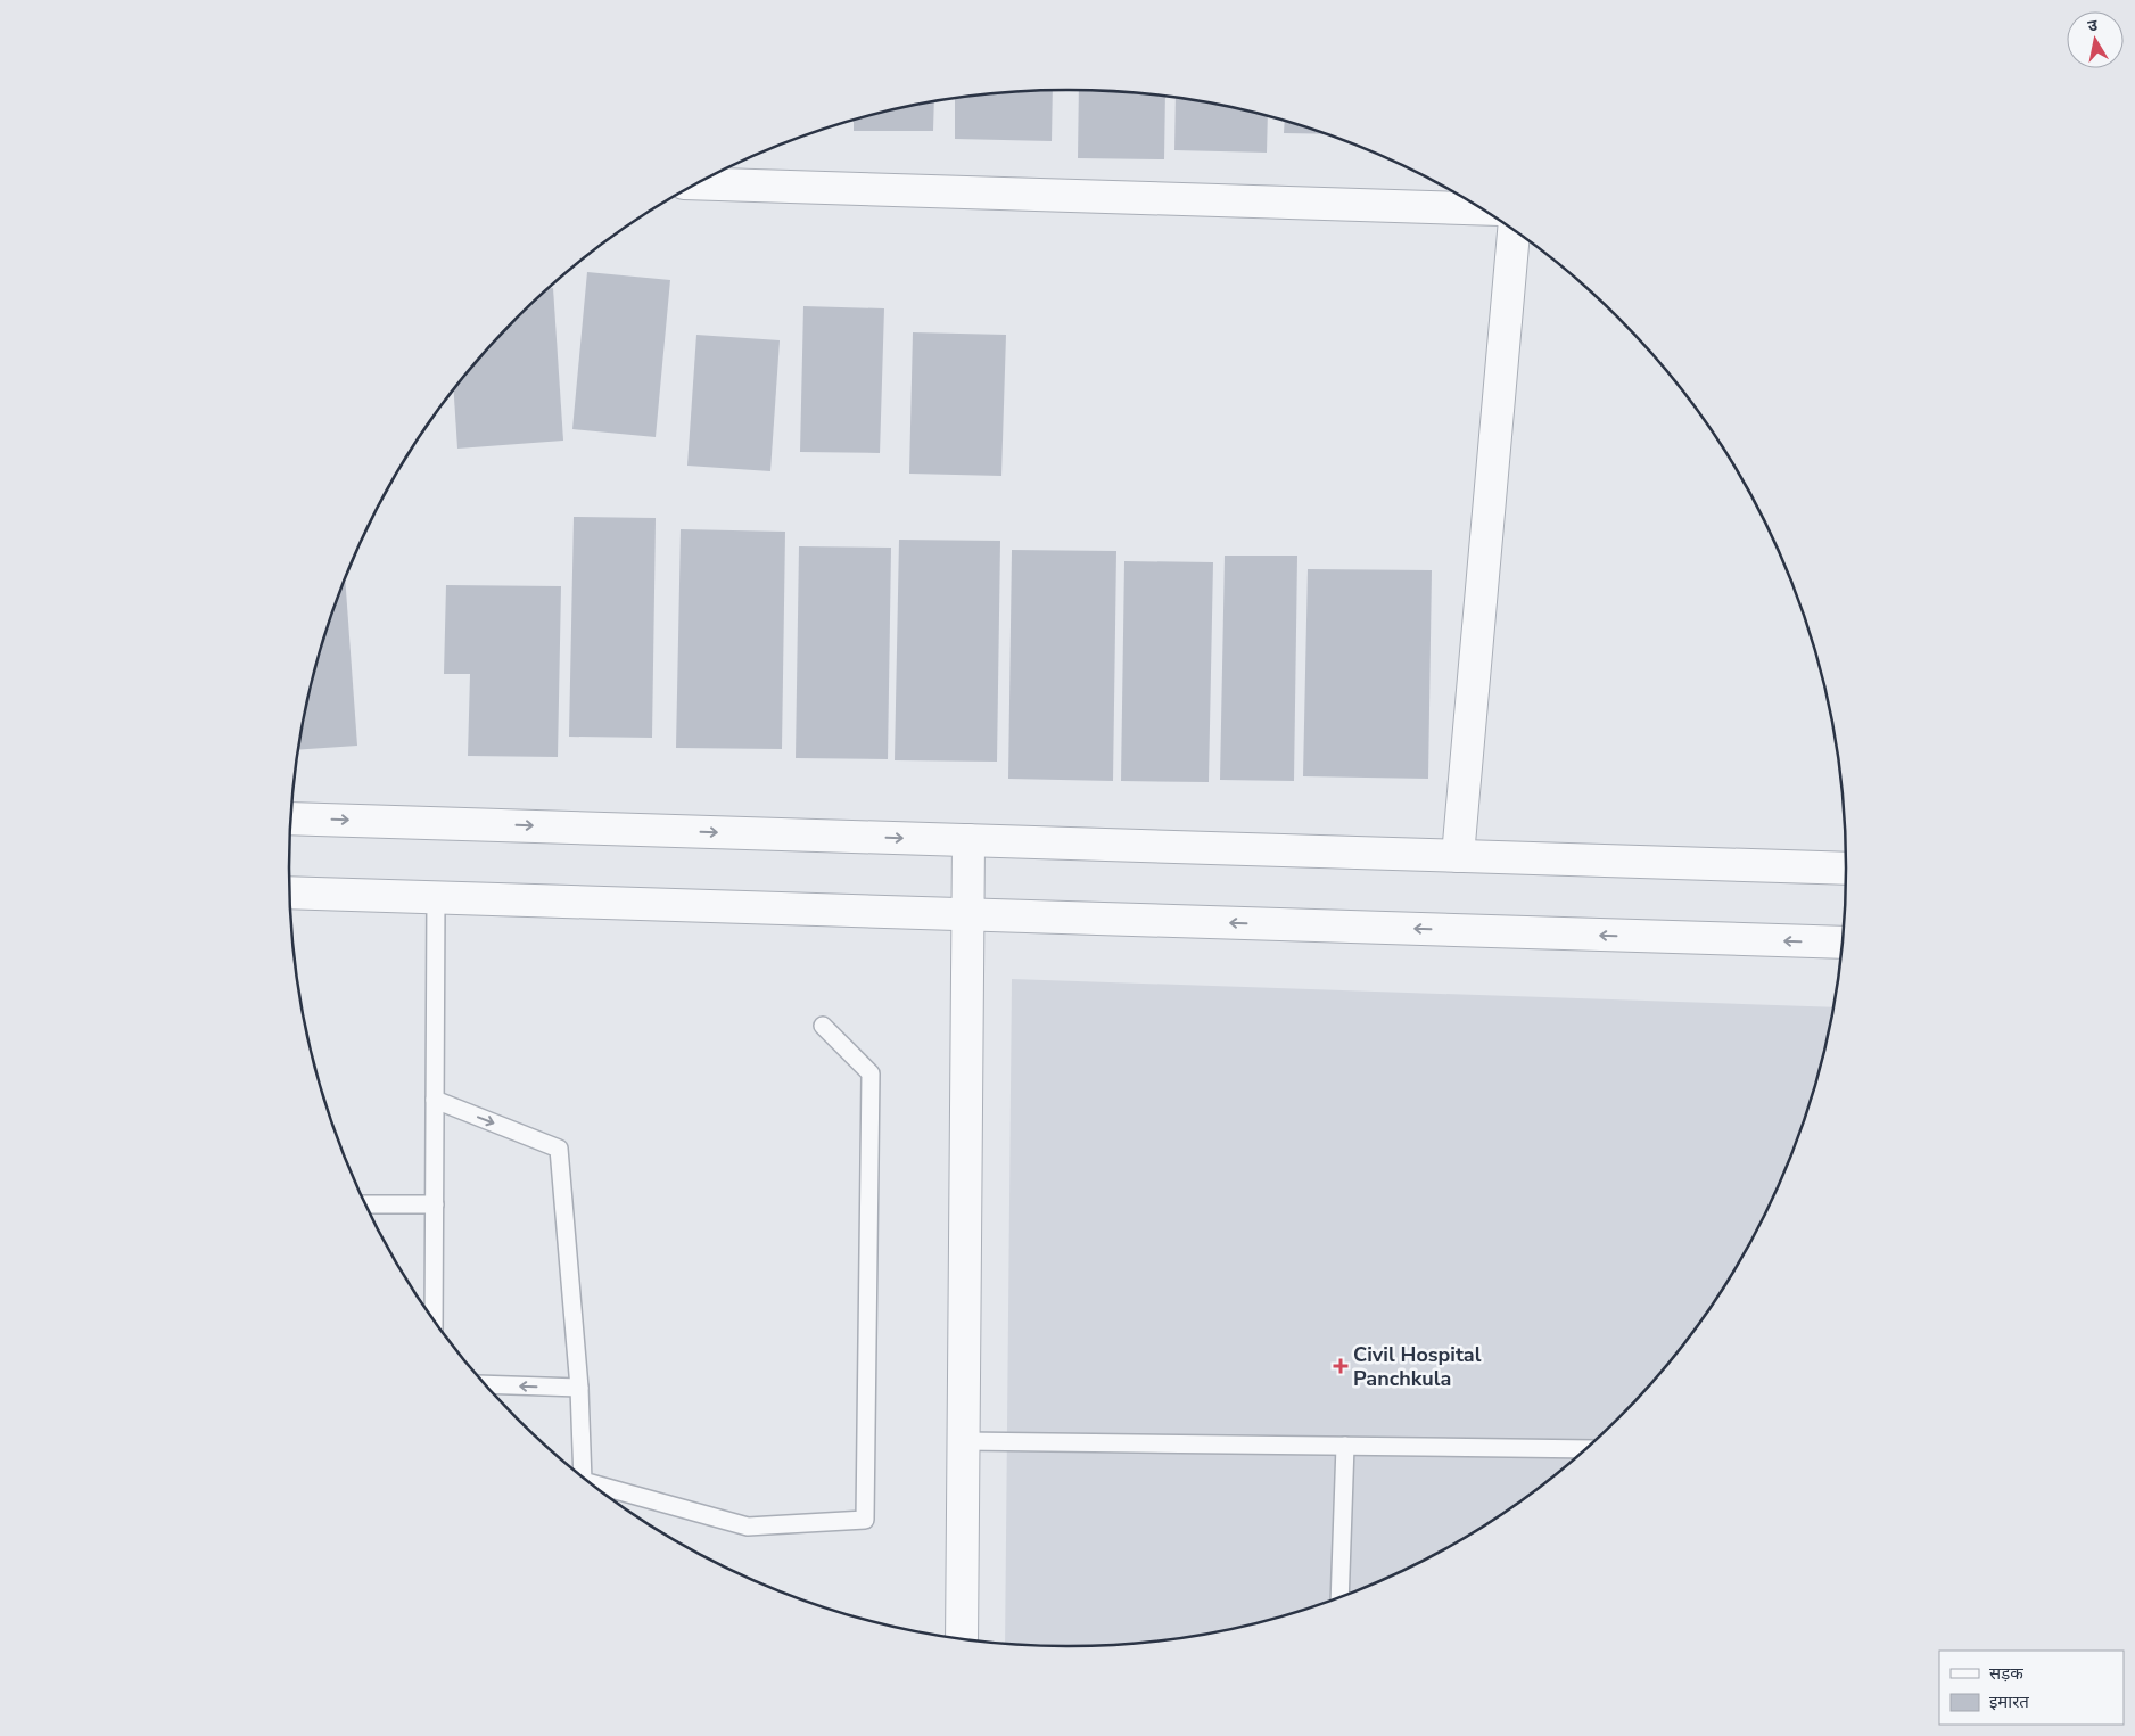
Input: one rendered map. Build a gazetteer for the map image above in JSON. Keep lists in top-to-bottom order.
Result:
{
  "places": {
    "health": ["Civil Hospital Panchkula"]
  },
  "legend": ["सड़क", "इमारत"],
  "north": "top"
}
